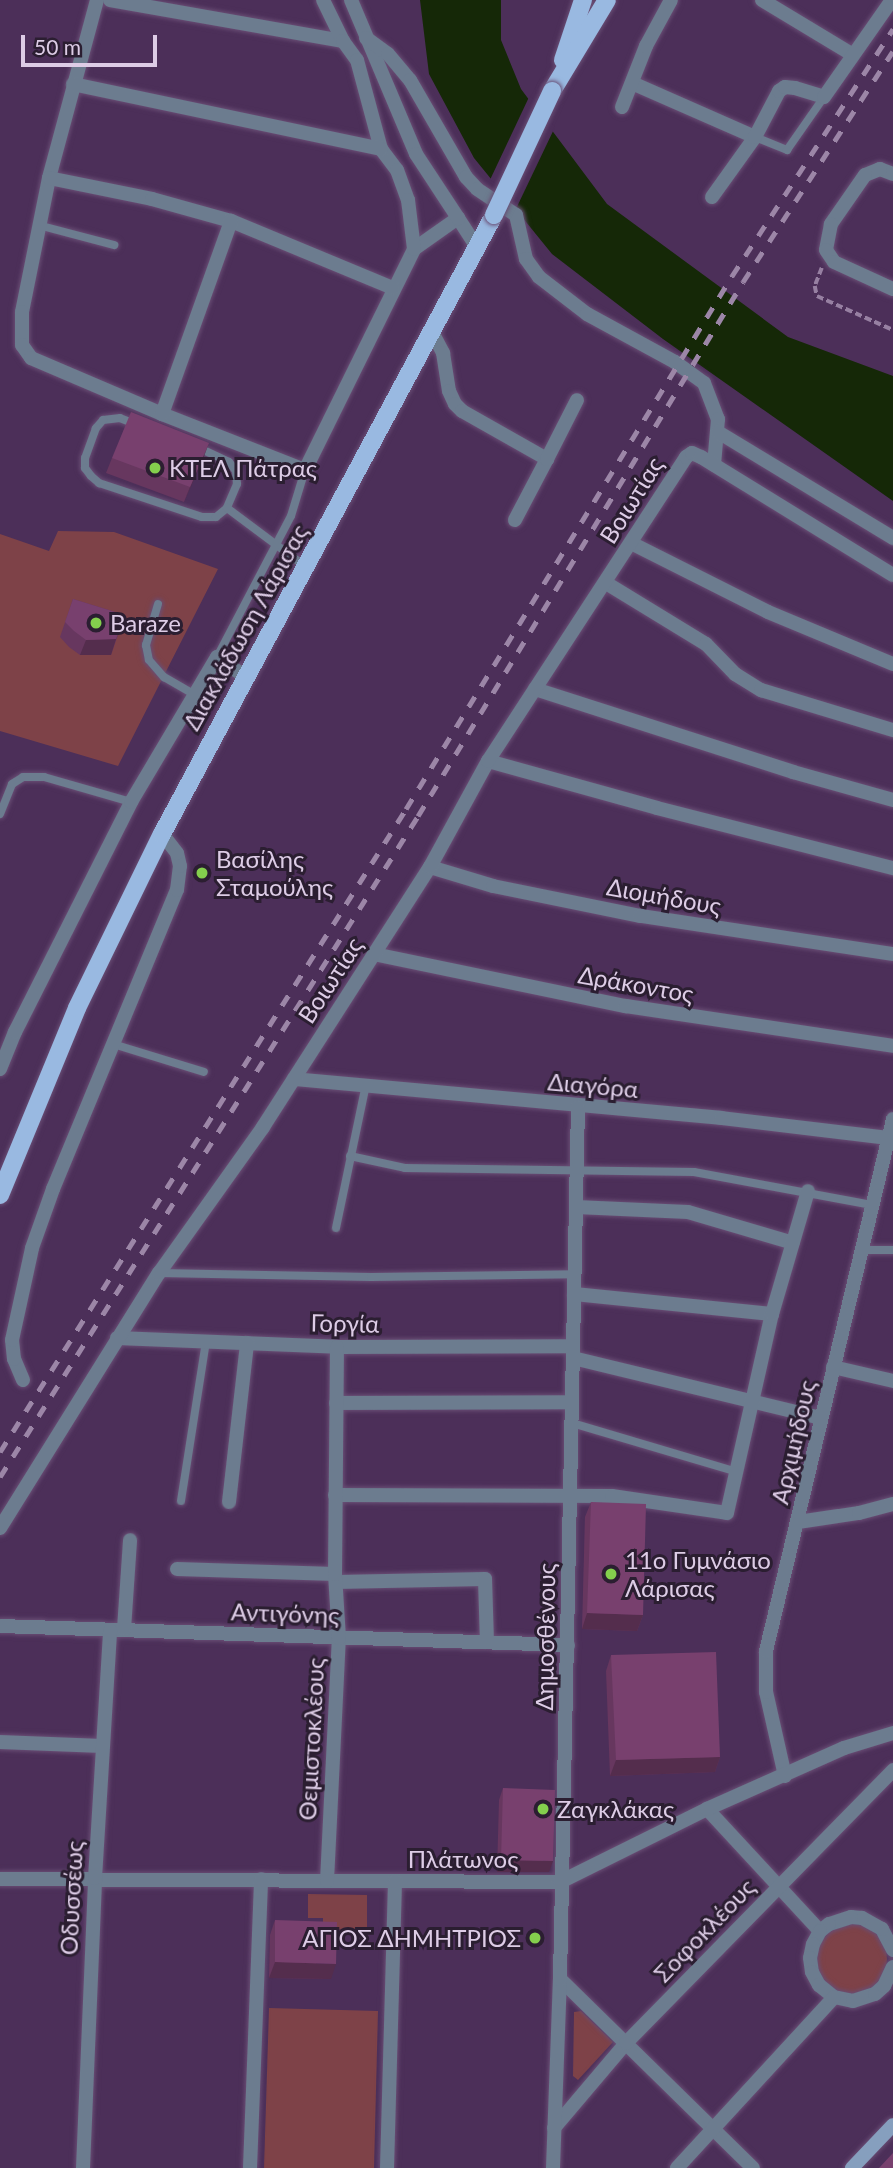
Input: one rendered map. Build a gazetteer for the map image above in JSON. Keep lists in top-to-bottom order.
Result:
{
  "streets": {
    "main road": ["Διακλάδωση Λάρισας"],
    "street": [
      "Βοιωτίας",
      "Διομήδους",
      "Δράκοντος",
      "Διαγόρα",
      "Γοργία",
      "Αρχιμήδους",
      "Αντιγόνης",
      "Δημοσθένους",
      "Θεμιστοκλέους",
      "Πλάτωνος",
      "Οδυσσέως",
      "Σοφοκλέους"
    ]
  },
  "crossings": [
    ["Βοιωτίας", "Διομήδους"],
    ["Βοιωτίας", "Δράκοντος"],
    ["Βοιωτίας", "Διαγόρα"],
    ["Βοιωτίας", "Γοργία"],
    ["Διαγόρα", "Αρχιμήδους"],
    ["Διαγόρα", "Δημοσθένους"],
    ["Γοργία", "Αρχιμήδους"],
    ["Γοργία", "Δημοσθένους"],
    ["Γοργία", "Θεμιστοκλέους"],
    ["Αρχιμήδους", "Πλάτωνος"],
    ["Αντιγόνης", "Δημοσθένους"],
    ["Αντιγόνης", "Θεμιστοκλέους"],
    ["Αντιγόνης", "Οδυσσέως"],
    ["Δημοσθένους", "Πλάτωνος"],
    ["Δημοσθένους", "Σοφοκλέους"],
    ["Θεμιστοκλέους", "Πλάτωνος"],
    ["Πλάτωνος", "Οδυσσέως"]
  ],
  "places": [
    "ΚΤΕΛ Πάτρας",
    "Baraze",
    "Βασίλης Σταμούλης",
    "11ο Γυμνάσιο Λάρισας",
    "Ζαγκλάκας",
    "ΑΓΙΟΣ ΔΗΜΗΤΡΙΟΣ"
  ],
  "scale_bar": "50 m"
}
